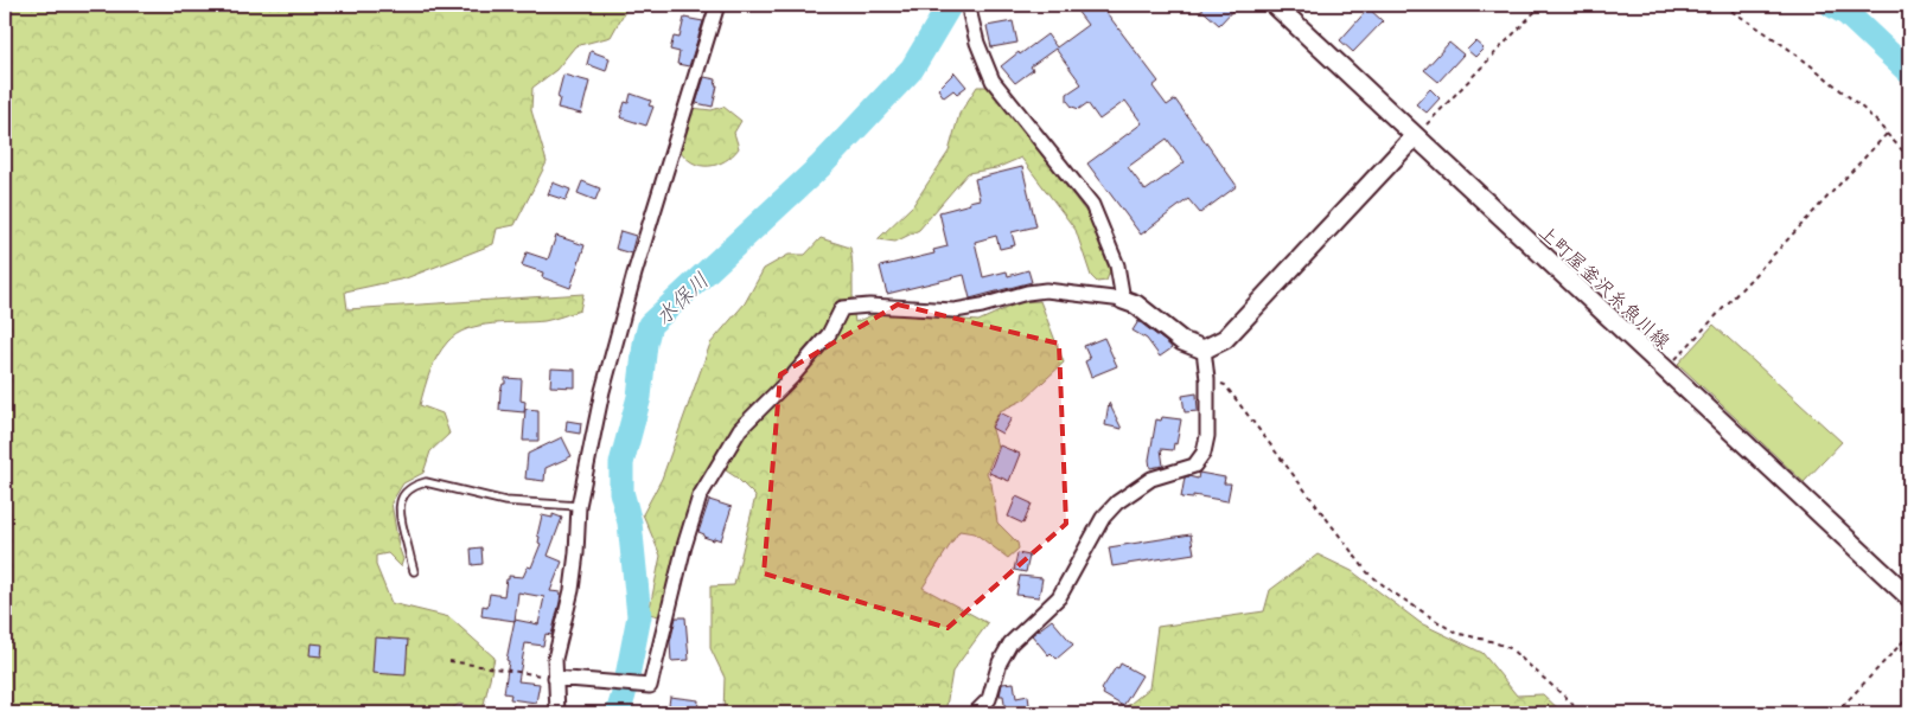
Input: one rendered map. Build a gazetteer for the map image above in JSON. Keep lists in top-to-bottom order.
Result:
{
  "streets": {
    "main road": ["上町屋釜沢糸魚川線"]
  },
  "water": ["水保川"]
}
